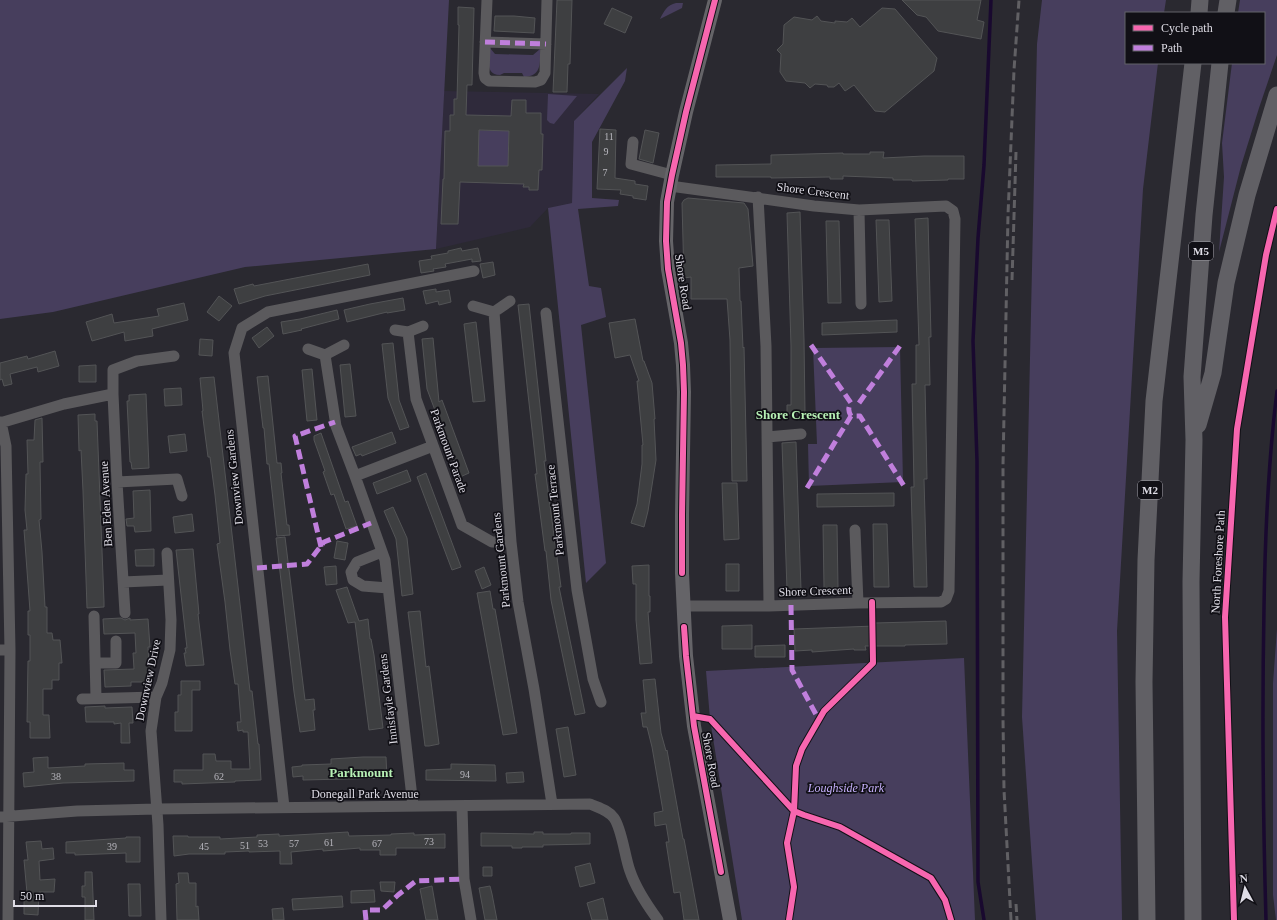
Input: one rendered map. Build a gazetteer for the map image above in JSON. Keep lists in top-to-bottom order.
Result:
{
  "streets": {
    "highway": ["M5", "M2"],
    "main road": ["Shore Road"],
    "street": [
      "Shore Crescent",
      "Parkmount Parade",
      "Downview Gardens",
      "Ben Eden Avenue",
      "Parkmount Terrace",
      "Parkmount Gardens",
      "Downview Drive",
      "Innisfayle Gardens",
      "Donegall Park Avenue"
    ],
    "cycle path": ["North Foreshore Path"]
  },
  "crossings": [
    ["Shore Crescent", "Shore Road"],
    ["Parkmount Parade", "Parkmount Gardens"],
    ["Downview Gardens", "Donegall Park Avenue"],
    ["Parkmount Gardens", "Donegall Park Avenue"],
    ["Downview Drive", "Donegall Park Avenue"],
    ["Innisfayle Gardens", "Donegall Park Avenue"]
  ],
  "districts": ["Shore Crescent", "Parkmount"],
  "parks": ["Loughside Park"],
  "house_numbers": [
    "11",
    "9",
    "7",
    "94",
    "38",
    "62",
    "73",
    "61",
    "53",
    "57",
    "67",
    "51",
    "39",
    "45"
  ],
  "legend": ["Cycle path", "Path"],
  "scale_bar": "50 m",
  "north": "top"
}
